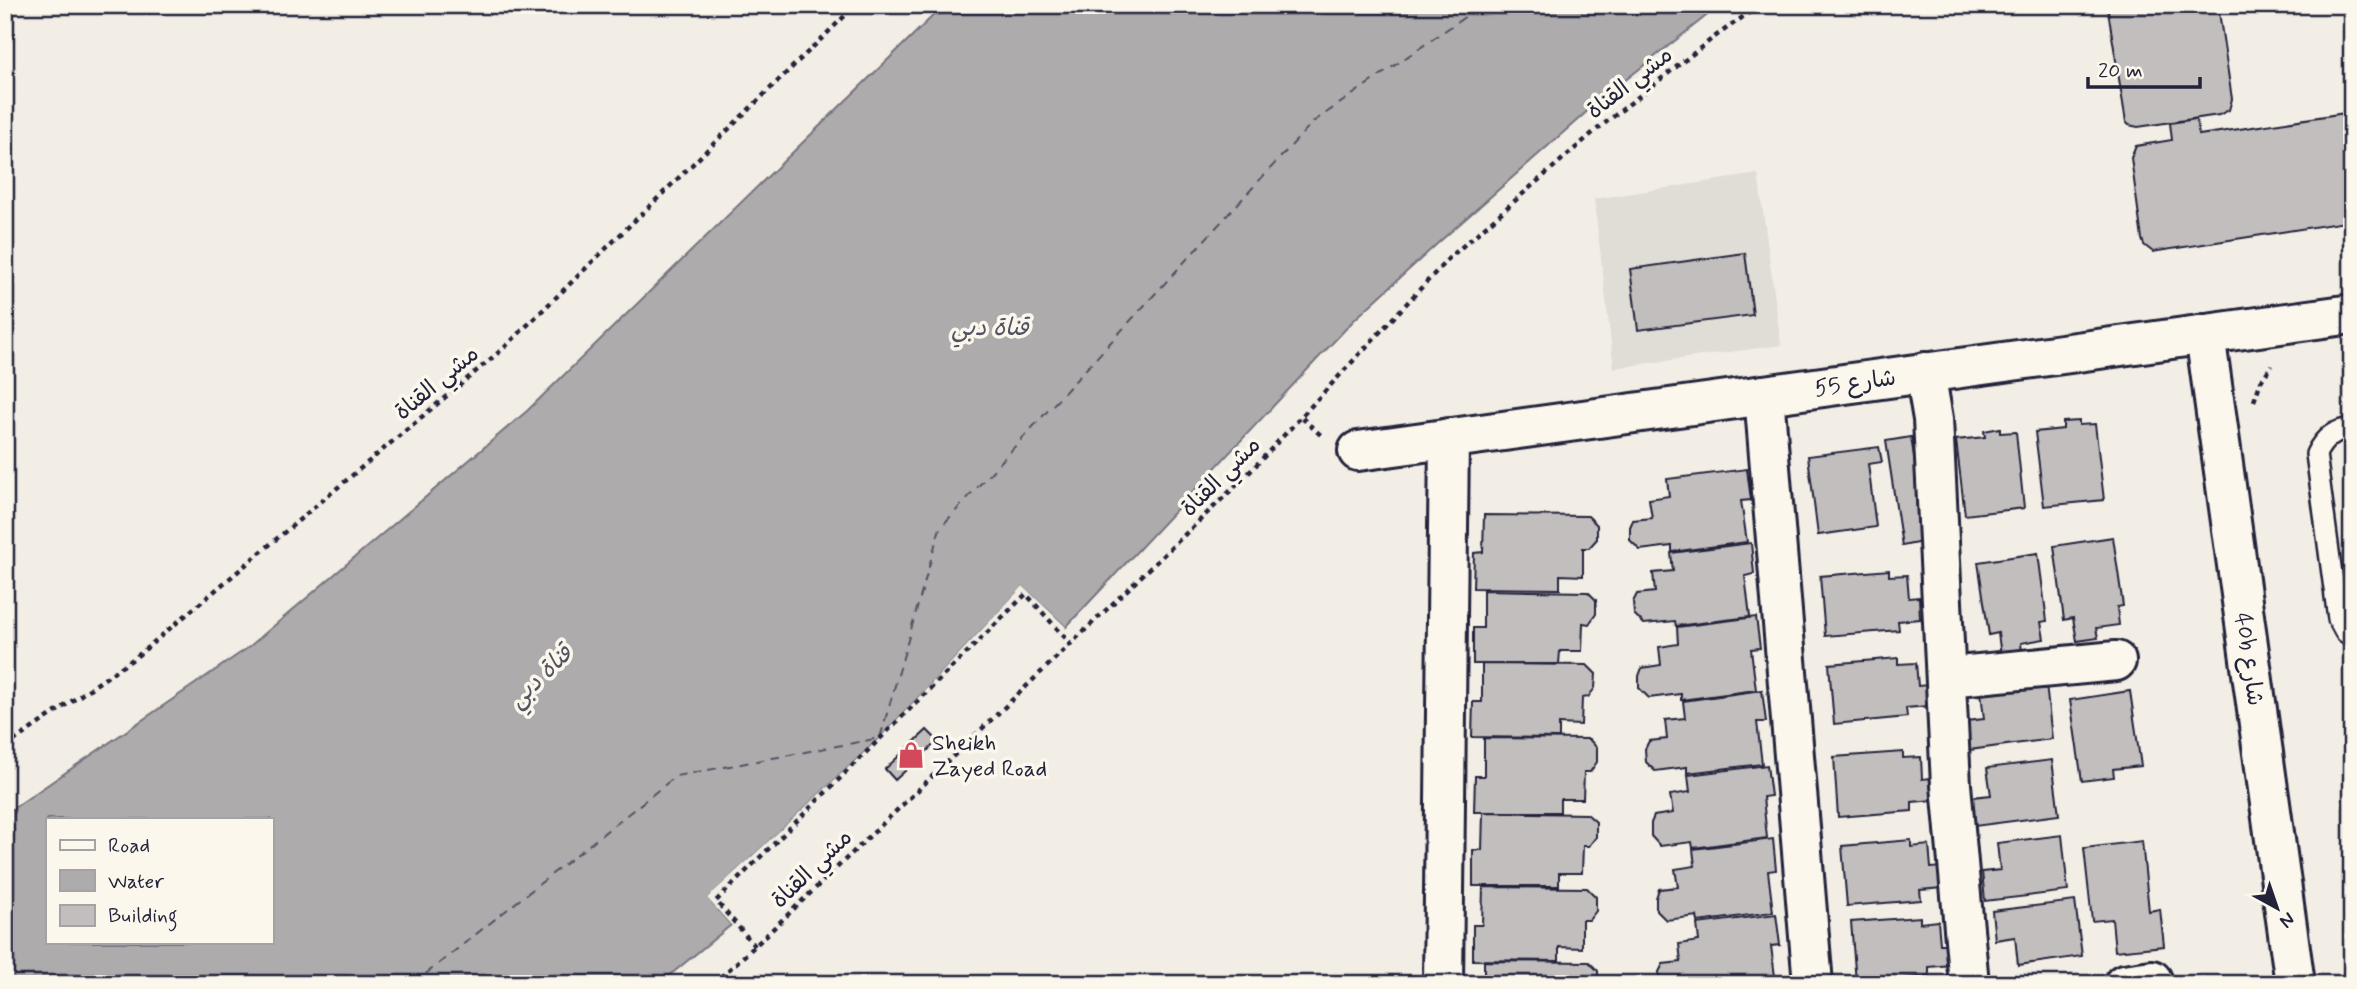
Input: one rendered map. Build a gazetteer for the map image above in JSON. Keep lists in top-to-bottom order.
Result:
{
  "streets": {
    "street": ["شارع 55", "40b شارع"],
    "path": ["مشي القناة"]
  },
  "crossings": [
    ["شارع 55", "40b شارع"]
  ],
  "water": ["قناة دبي"],
  "places": {
    "shop": ["Sheikh Zayed Road"]
  },
  "legend": ["Road", "Water", "Building"],
  "scale_bar": "20 m",
  "north": "bottom right"
}
